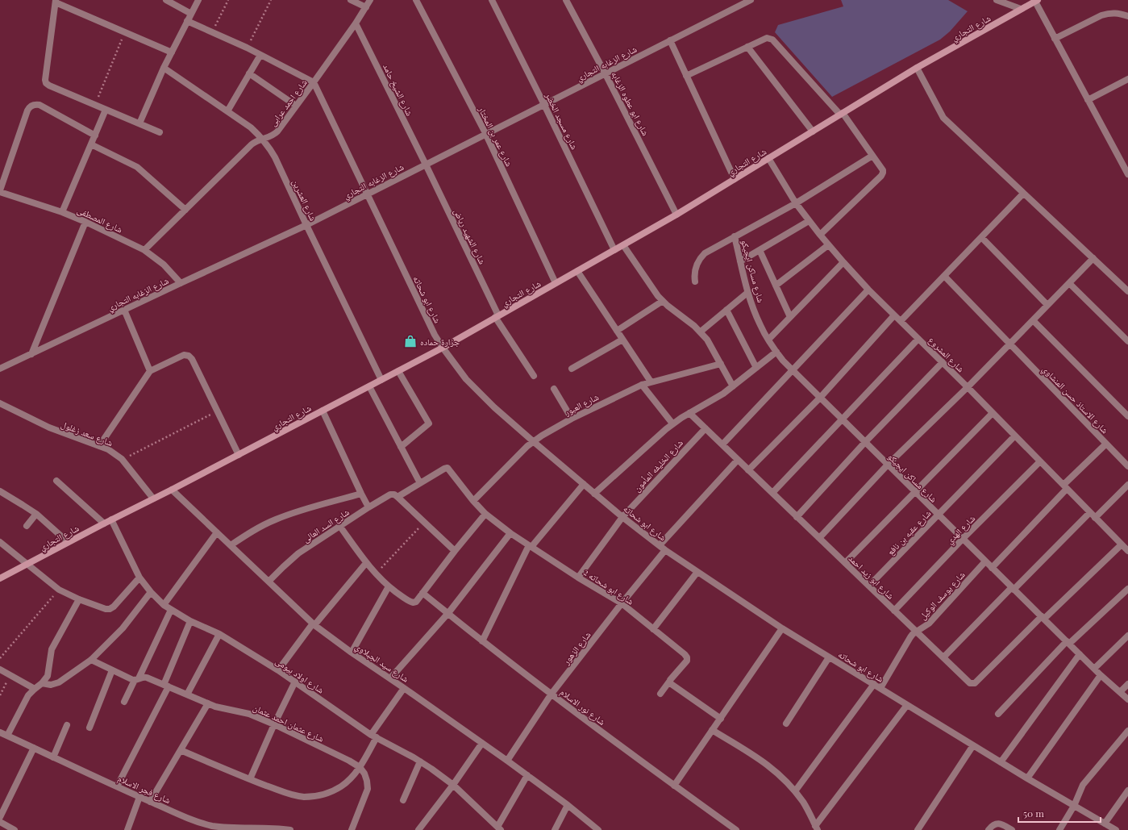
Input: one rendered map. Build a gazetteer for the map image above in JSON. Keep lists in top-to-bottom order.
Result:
{
  "streets": {
    "street": [
      "شارع التجاري",
      "شارع الزغابه التجاري",
      "شارع الشيخ حامد",
      "شارع احمد عرابى",
      "شارع ابو عطوه الزغابه",
      "شارع مسجد الخضر",
      "شارع عمر بن المختار",
      "شارع العشرين",
      "شارع المصطفى",
      "شارع الشهيد رياض",
      "شارع مساكن ايجيكو",
      "شارع ابو شحاته",
      "شارع المشروع",
      "شارع الاستاذ حسن المنشاوي",
      "شارع العبور",
      "شارع سعد زغلول",
      "شارع الخليفه المأمون",
      "شارع السد العالى",
      "شارع الهدي",
      "شارع عقبه بن نافع",
      "شارع ابو زيد احمد",
      "شارع ابو شحاته 2",
      "شارع يوسف الوكيل",
      "شارع الزهور",
      "شارع سيد الجبلاوي",
      "شارع اولاد بيومى",
      "شارع نور الاسلام",
      "شارع عثمان احمد عثمان",
      "شارع فجر الاسلام"
    ]
  },
  "crossings": [
    ["شارع التجاري", "شارع ابو عطوه الزغابه"],
    ["شارع التجاري", "شارع مسجد الخضر"],
    ["شارع التجاري", "شارع عمر بن المختار"],
    ["شارع التجاري", "شارع العشرين"],
    ["شارع التجاري", "شارع الشهيد رياض"],
    ["شارع التجاري", "شارع ابو شحاته"],
    ["شارع التجاري", "شارع المشروع"],
    ["شارع التجاري", "شارع سعد زغلول"],
    ["شارع التجاري", "شارع سيد الجبلاوي"],
    ["شارع التجاري", "شارع اولاد بيومى"],
    ["شارع الزغابه التجاري", "شارع الشيخ حامد"],
    ["شارع الزغابه التجاري", "شارع ابو عطوه الزغابه"],
    ["شارع الزغابه التجاري", "شارع مسجد الخضر"],
    ["شارع الزغابه التجاري", "شارع عمر بن المختار"],
    ["شارع الزغابه التجاري", "شارع العشرين"],
    ["شارع الزغابه التجاري", "شارع المصطفى"],
    ["شارع الزغابه التجاري", "شارع الشهيد رياض"],
    ["شارع الزغابه التجاري", "شارع ابو شحاته"],
    ["شارع الشيخ حامد", "شارع احمد عرابى"],
    ["شارع الشيخ حامد", "شارع الشهيد رياض"],
    ["شارع احمد عرابى", "شارع العشرين"],
    ["شارع احمد عرابى", "شارع المصطفى"],
    ["شارع احمد عرابى", "شارع ابو شحاته"],
    ["شارع مساكن ايجيكو", "شارع الهدي"],
    ["شارع مساكن ايجيكو", "شارع عقبه بن نافع"],
    ["شارع مساكن ايجيكو", "شارع ابو زيد احمد"],
    ["شارع مساكن ايجيكو", "شارع يوسف الوكيل"],
    ["شارع ابو شحاته", "شارع العبور"],
    ["شارع ابو شحاته", "شارع الخليفه المأمون"],
    ["شارع ابو شحاته", "شارع يوسف الوكيل"],
    ["شارع ابو شحاته", "شارع الزهور"],
    ["شارع المشروع", "شارع الهدي"],
    ["شارع المشروع", "شارع عقبه بن نافع"],
    ["شارع العبور", "شارع ابو شحاته 2"],
    ["شارع الخليفه المأمون", "شارع ابو زيد احمد"],
    ["شارع الخليفه المأمون", "شارع ابو شحاته 2"],
    ["شارع السد العالى", "شارع سيد الجبلاوي"],
    ["شارع الهدي", "شارع ابو زيد احمد"],
    ["شارع عقبه بن نافع", "شارع ابو زيد احمد"],
    ["شارع ابو زيد احمد", "شارع يوسف الوكيل"],
    ["شارع ابو شحاته 2", "شارع الزهور"],
    ["شارع الزهور", "شارع سيد الجبلاوي"],
    ["شارع الزهور", "شارع نور الاسلام"]
  ],
  "places": {
    "shop": ["جزارة حماده"]
  },
  "scale_bar": "50 m"
}
